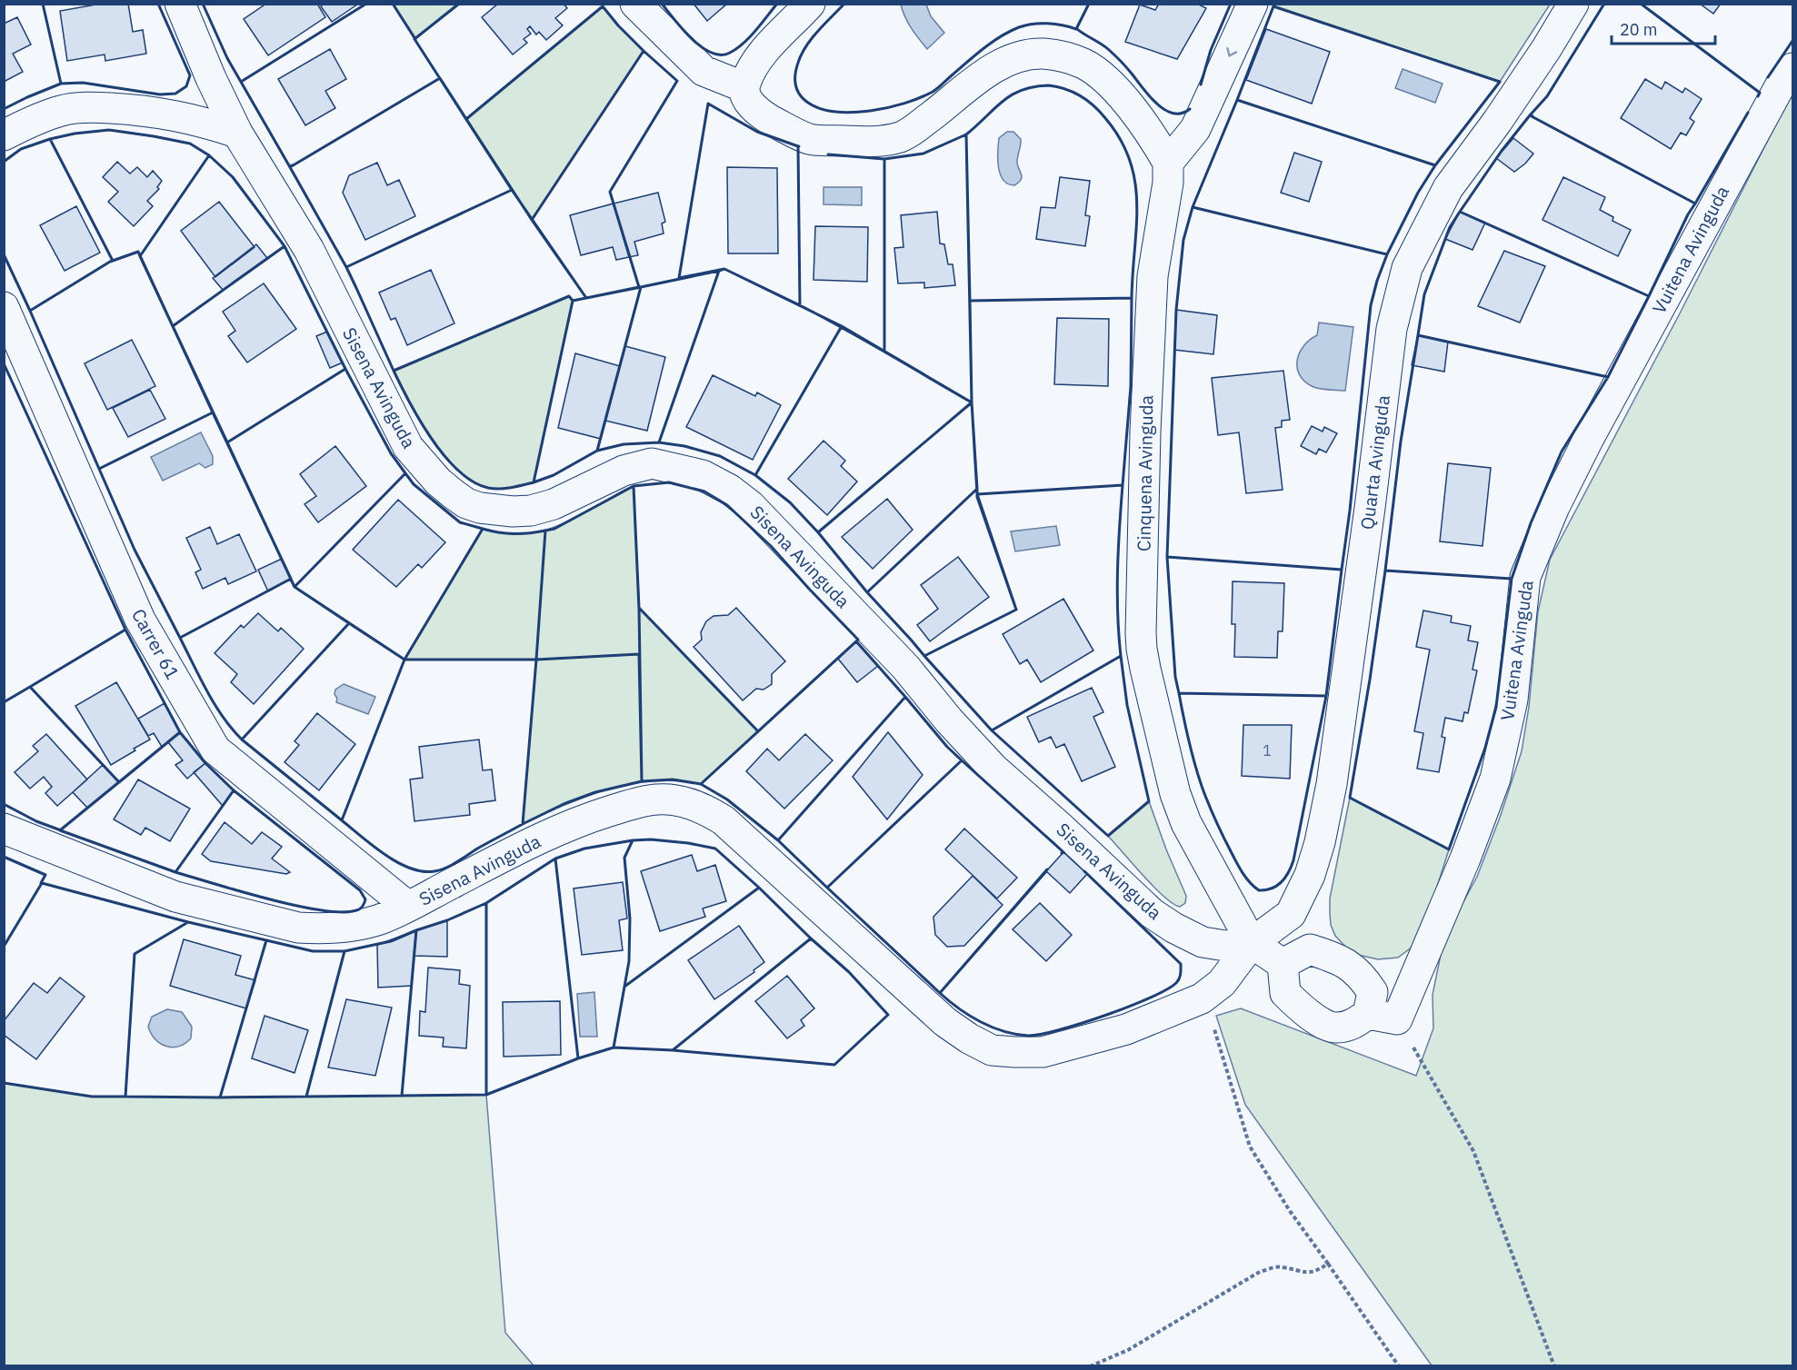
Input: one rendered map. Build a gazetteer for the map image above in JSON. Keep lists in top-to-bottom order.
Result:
{
  "streets": {
    "street": [
      "Vuitena Avinguda",
      "Sisena Avinguda",
      "Quarta Avinguda",
      "Cinquena Avinguda",
      "Carrer 61"
    ]
  },
  "crossings": [
    ["Sisena Avinguda", "Quarta Avinguda"],
    ["Sisena Avinguda", "Cinquena Avinguda"],
    ["Sisena Avinguda", "Carrer 61"],
    ["Quarta Avinguda", "Cinquena Avinguda"]
  ],
  "house_numbers": ["1"],
  "scale_bar": "20 m"
}
